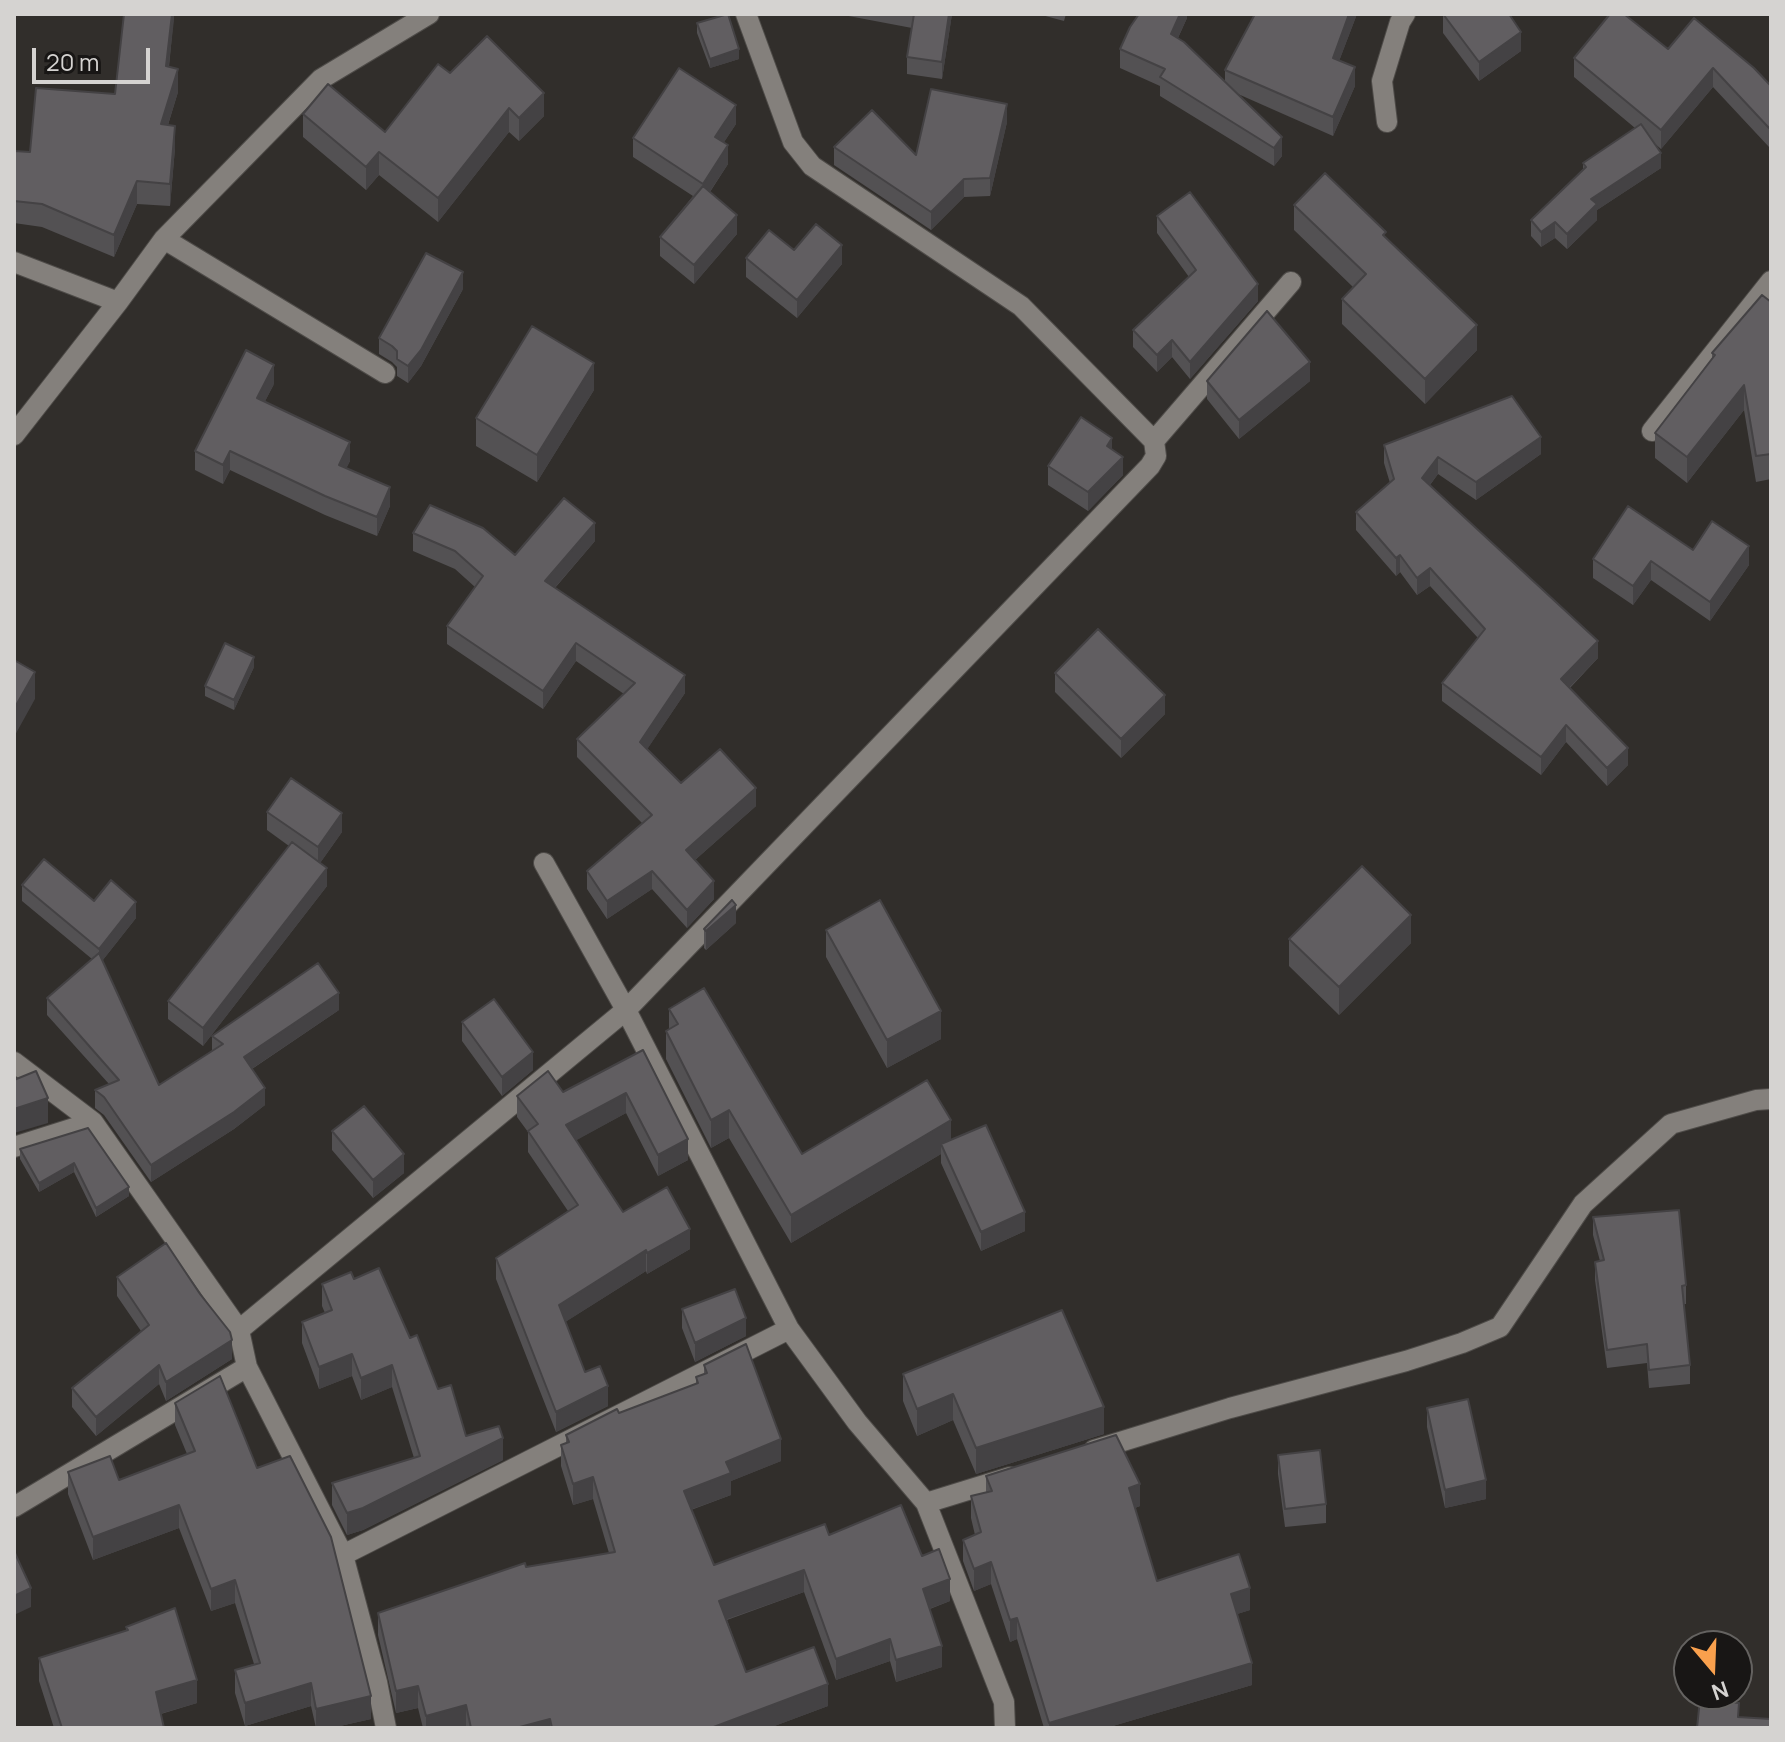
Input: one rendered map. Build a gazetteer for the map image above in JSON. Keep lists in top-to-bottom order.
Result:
{
  "scale_bar": "20 m",
  "north": "bottom"
}
